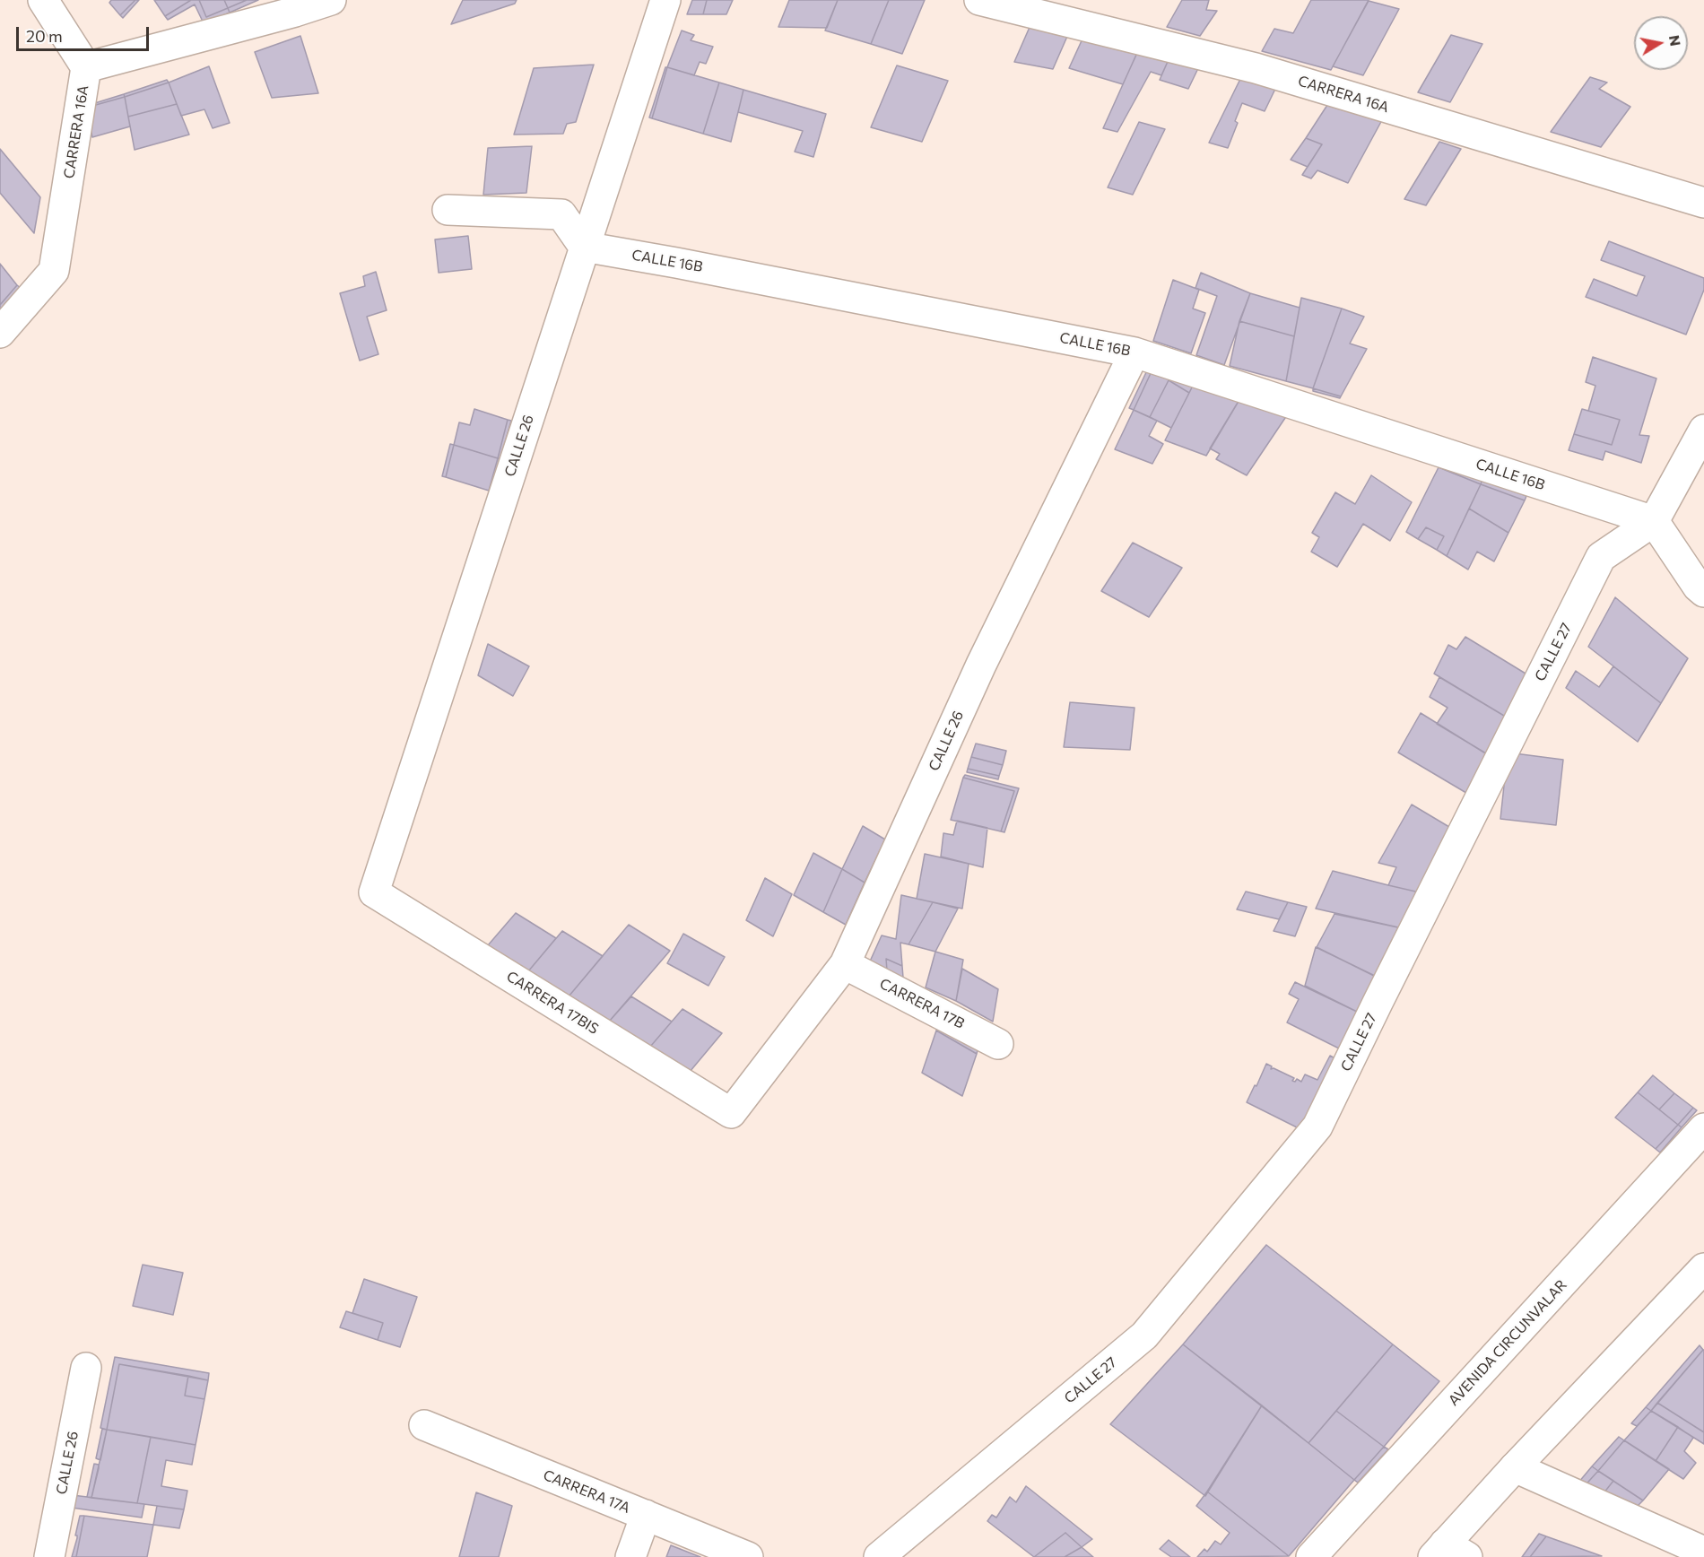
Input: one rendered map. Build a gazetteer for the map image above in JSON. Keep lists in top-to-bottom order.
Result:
{
  "streets": {
    "street": [
      "CARRERA 16A",
      "CALLE 16B",
      "CALLE 26",
      "CALLE 27",
      "CARRERA 17BIS",
      "CARRERA 17B",
      "AVENIDA CIRCUNVALAR",
      "CARRERA 17A"
    ]
  },
  "crossings": [
    ["CALLE 16B", "CALLE 26"],
    ["CALLE 16B", "CALLE 27"],
    ["CALLE 26", "CARRERA 17BIS"],
    ["CALLE 26", "CARRERA 17B"]
  ],
  "scale_bar": "20 m",
  "north": "right"
}
